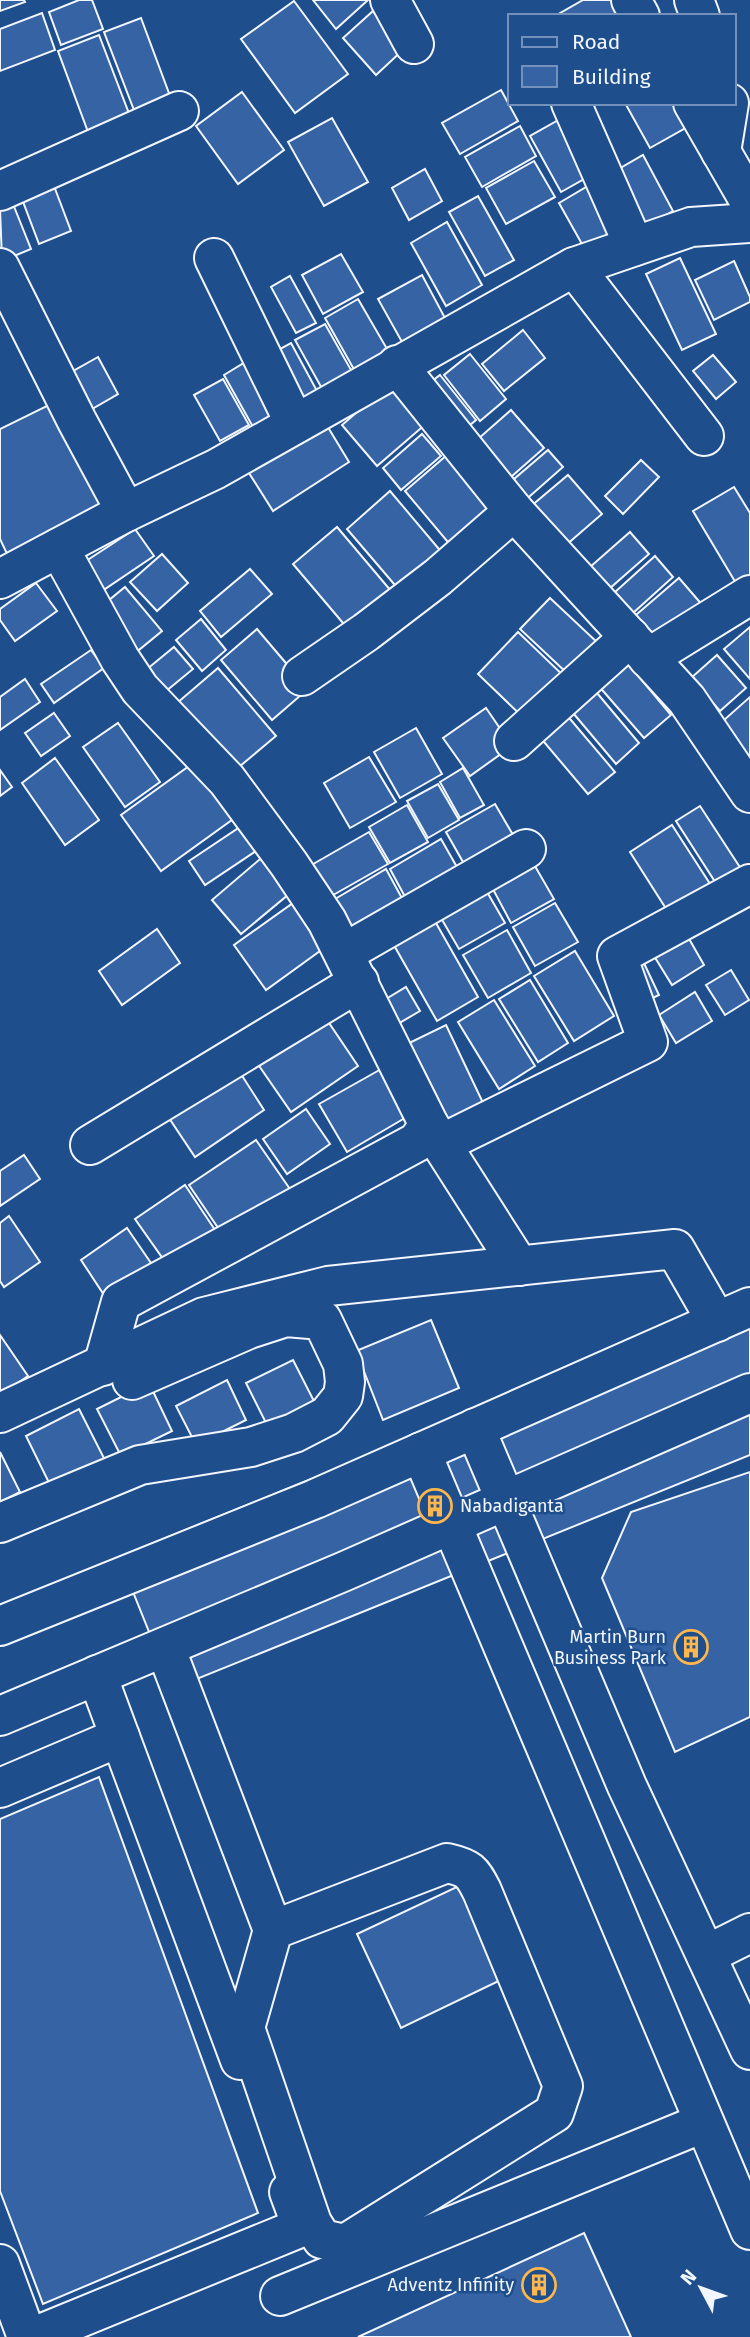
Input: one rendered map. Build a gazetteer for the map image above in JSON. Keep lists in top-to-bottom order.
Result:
{
  "places": {
    "building": ["Nabadiganta", "Martin Burn Business Park", "Adventz Infinity"]
  },
  "legend": ["Road", "Building"],
  "north": "top left"
}
